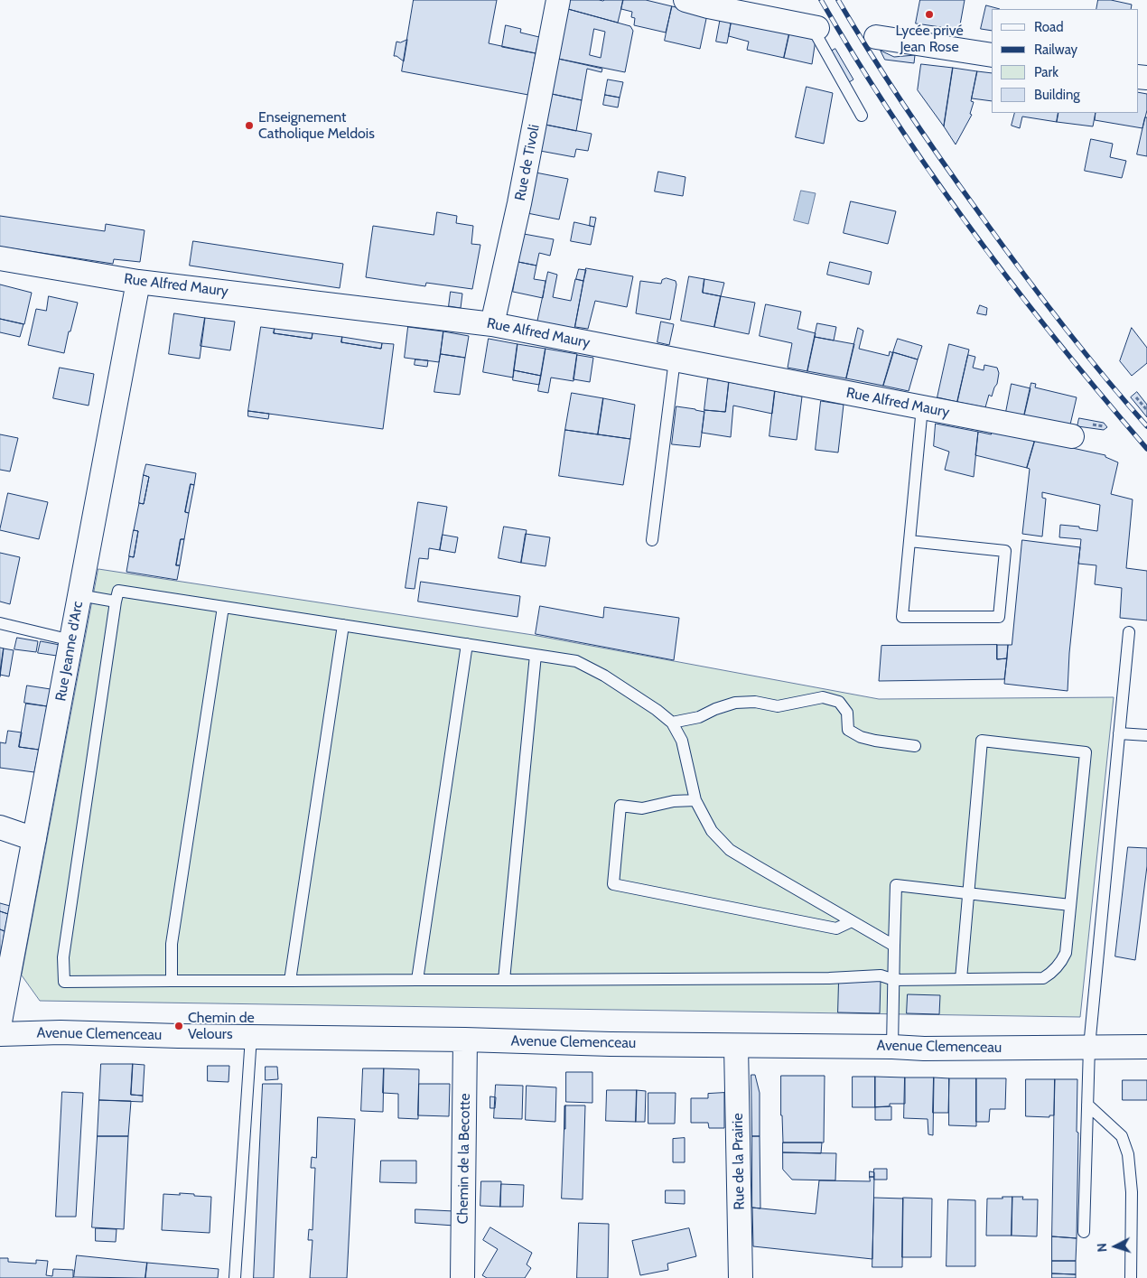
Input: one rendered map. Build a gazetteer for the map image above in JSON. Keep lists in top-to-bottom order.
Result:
{
  "streets": {
    "street": [
      "Rue de Tivoli",
      "Rue Alfred Maury",
      "Rue Jeanne d'Arc",
      "Avenue Clemenceau",
      "Chemin de la Becotte",
      "Rue de la Prairie"
    ]
  },
  "crossings": [
    ["Rue de Tivoli", "Rue Alfred Maury"],
    ["Rue Alfred Maury", "Rue Jeanne d'Arc"],
    ["Avenue Clemenceau", "Chemin de la Becotte"],
    ["Avenue Clemenceau", "Rue de la Prairie"]
  ],
  "places": ["Lycée privé Jean Rose", "Enseignement Catholique Meldois", "Chemin de Velours"],
  "legend": [
    "Road",
    "Railway",
    "Park",
    "Building"
  ],
  "north": "left"
}
